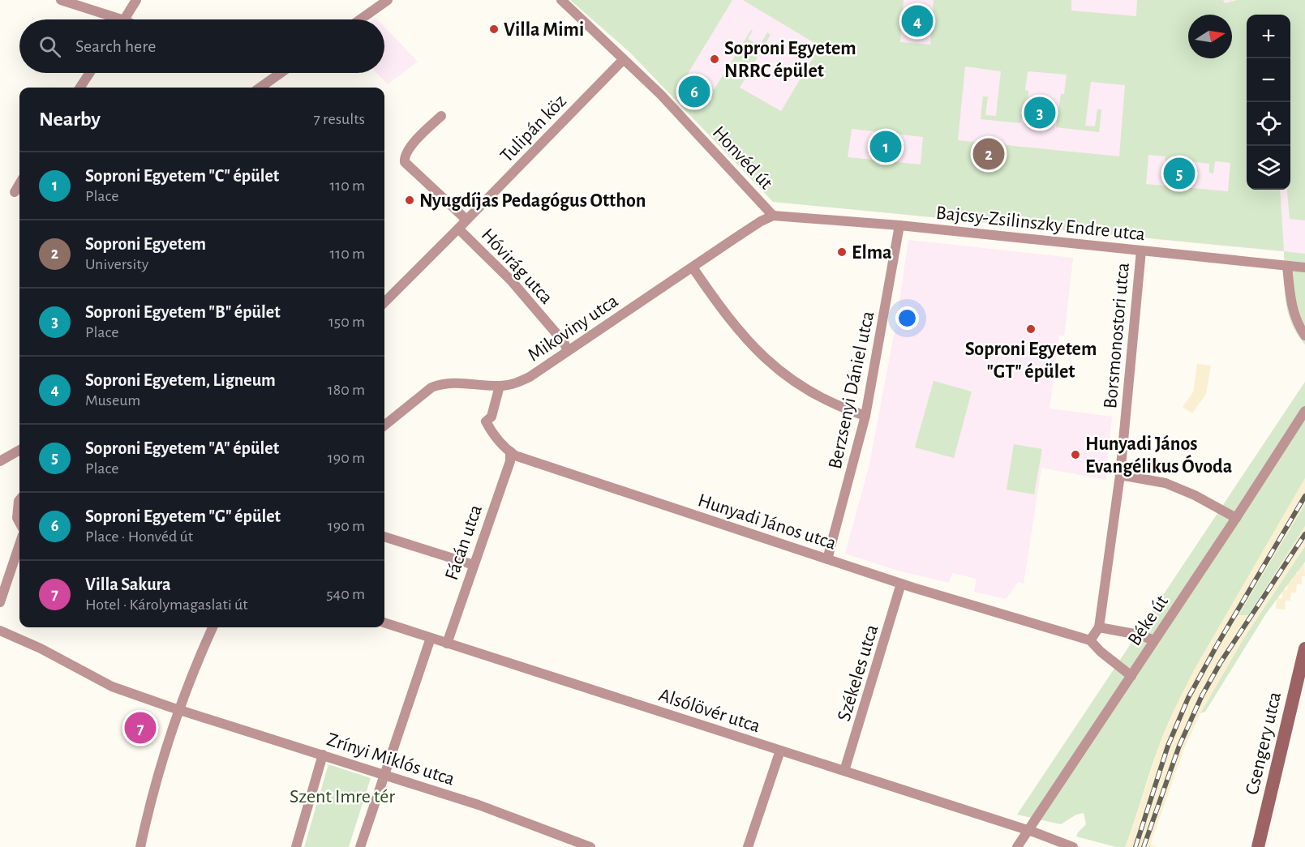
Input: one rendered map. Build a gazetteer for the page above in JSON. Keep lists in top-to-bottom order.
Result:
{
  "streets": {
    "main road": ["Csengery utca"],
    "street": [
      "Tulipán köz",
      "Honvéd út",
      "Bajcsy-Zsilinszky Endre utca",
      "Hóvirág utca",
      "Mikoviny utca",
      "Borsmonostori utca",
      "Berzsenyi Dániel utca",
      "Hunyadi János utca",
      "Fácán utca",
      "Béke út",
      "Székeles utca",
      "Alsólövér utca",
      "Zrínyi Miklós utca"
    ]
  },
  "crossings": [
    ["Tulipán köz", "Honvéd út"],
    ["Tulipán köz", "Hóvirág utca"],
    ["Honvéd út", "Bajcsy-Zsilinszky Endre utca"],
    ["Honvéd út", "Mikoviny utca"],
    ["Bajcsy-Zsilinszky Endre utca", "Mikoviny utca"],
    ["Bajcsy-Zsilinszky Endre utca", "Borsmonostori utca"],
    ["Bajcsy-Zsilinszky Endre utca", "Berzsenyi Dániel utca"],
    ["Hóvirág utca", "Mikoviny utca"],
    ["Mikoviny utca", "Hunyadi János utca"],
    ["Berzsenyi Dániel utca", "Hunyadi János utca"],
    ["Hunyadi János utca", "Fácán utca"],
    ["Hunyadi János utca", "Béke út"],
    ["Hunyadi János utca", "Székeles utca"],
    ["Fácán utca", "Alsólövér utca"],
    ["Béke út", "Alsólövér utca"],
    ["Székeles utca", "Alsólövér utca"]
  ],
  "parks": ["Szent Imre tér"],
  "places": [
    "Villa Mimi",
    "Soproni Egyetem NRRC épület",
    "Nyugdíjas Pedagógus Otthon",
    "Elma",
    "Soproni Egyetem \"GT\" épület",
    "Hunyadi János Evangélikus Óvoda"
  ],
  "north": "right",
  "page": {
    "pins": [
      "4",
      "6",
      "3",
      "1",
      "2",
      "5",
      "7"
    ],
    "map_buttons": ["+", "−"],
    "search": "Search here",
    "heading": ["Nearby", "7 results"],
    "list": [
      {
        "mark": "1",
        "name": "Soproni Egyetem \"C\" épület",
        "note": "Place",
        "value": "110 m"
      },
      {
        "mark": "2",
        "name": "Soproni Egyetem",
        "note": "University",
        "value": "110 m"
      },
      {
        "mark": "3",
        "name": "Soproni Egyetem \"B\" épület",
        "note": "Place",
        "value": "150 m"
      },
      {
        "mark": "4",
        "name": "Soproni Egyetem, Ligneum",
        "note": "Museum",
        "value": "180 m"
      },
      {
        "mark": "5",
        "name": "Soproni Egyetem \"A\" épület",
        "note": "Place",
        "value": "190 m"
      },
      {
        "mark": "6",
        "name": "Soproni Egyetem \"G\" épület",
        "note": "Place · Honvéd út",
        "value": "190 m"
      },
      {
        "mark": "7",
        "name": "Villa Sakura",
        "note": "Hotel · Károlymagaslati út",
        "value": "540 m"
      }
    ]
  }
}
